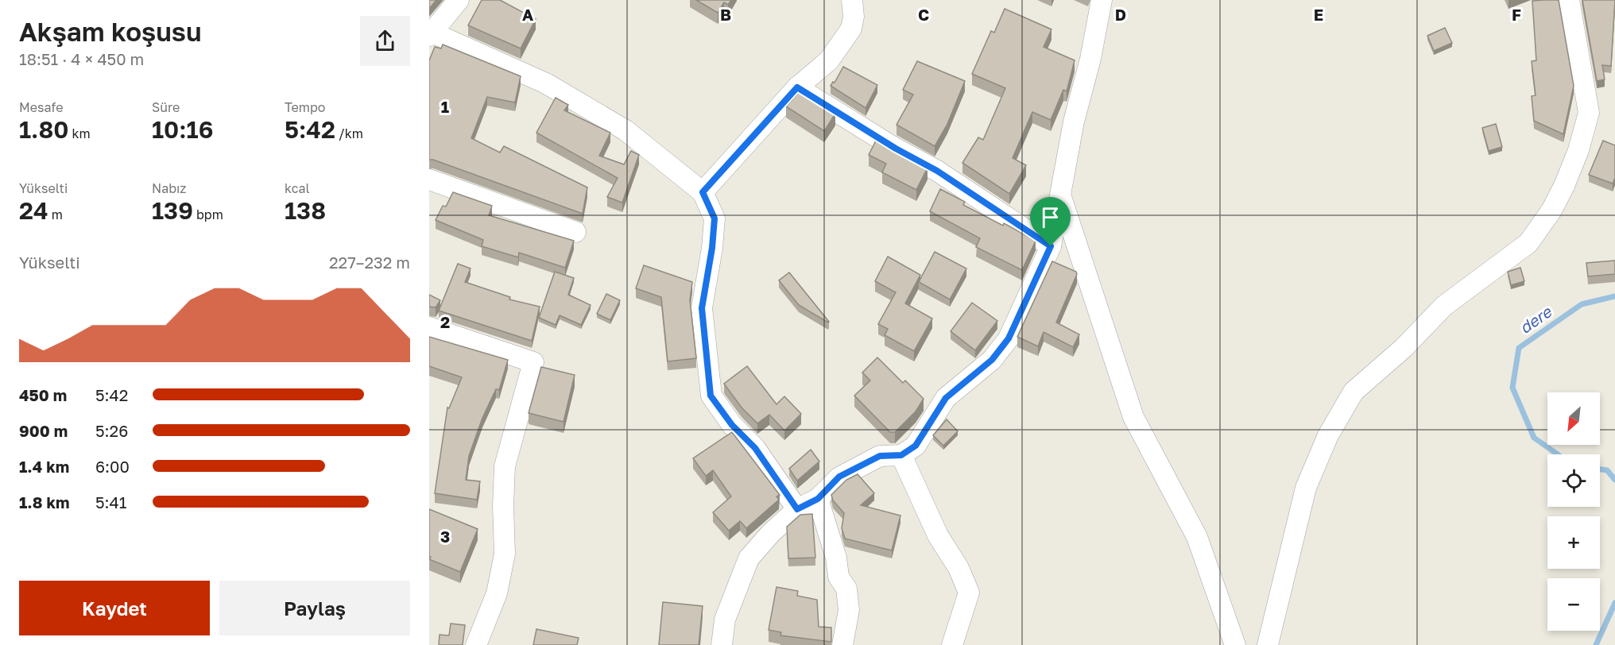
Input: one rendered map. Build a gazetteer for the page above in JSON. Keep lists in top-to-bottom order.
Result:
{
  "water": ["dere"],
  "north": "bottom left",
  "page": {
    "heading": ["Akşam koşusu", "18:51 · 4 × 450 m"],
    "stats": [
      ["Mesafe", "1.80 km"],
      ["Süre", "10:16"],
      ["Tempo", "5:42 /km"],
      ["Yükselti", "24 m"],
      ["Nabız", "139 bpm"],
      ["kcal", "138"]
    ],
    "chart": ["Yükselti", "227–232 m"],
    "list": [
      {
        "name": "450 m",
        "note": "5:42"
      },
      {
        "name": "900 m",
        "note": "5:26"
      },
      {
        "name": "1.4 km",
        "note": "6:00"
      },
      {
        "name": "1.8 km",
        "note": "5:41"
      }
    ],
    "map_buttons": ["+", "−"],
    "buttons": ["Kaydet", "Paylaş"]
  },
  "grid": {
    "columns": [
      "A",
      "B",
      "C",
      "D",
      "E",
      "F"
    ],
    "rows": ["1", "2", "3"]
  }
}
